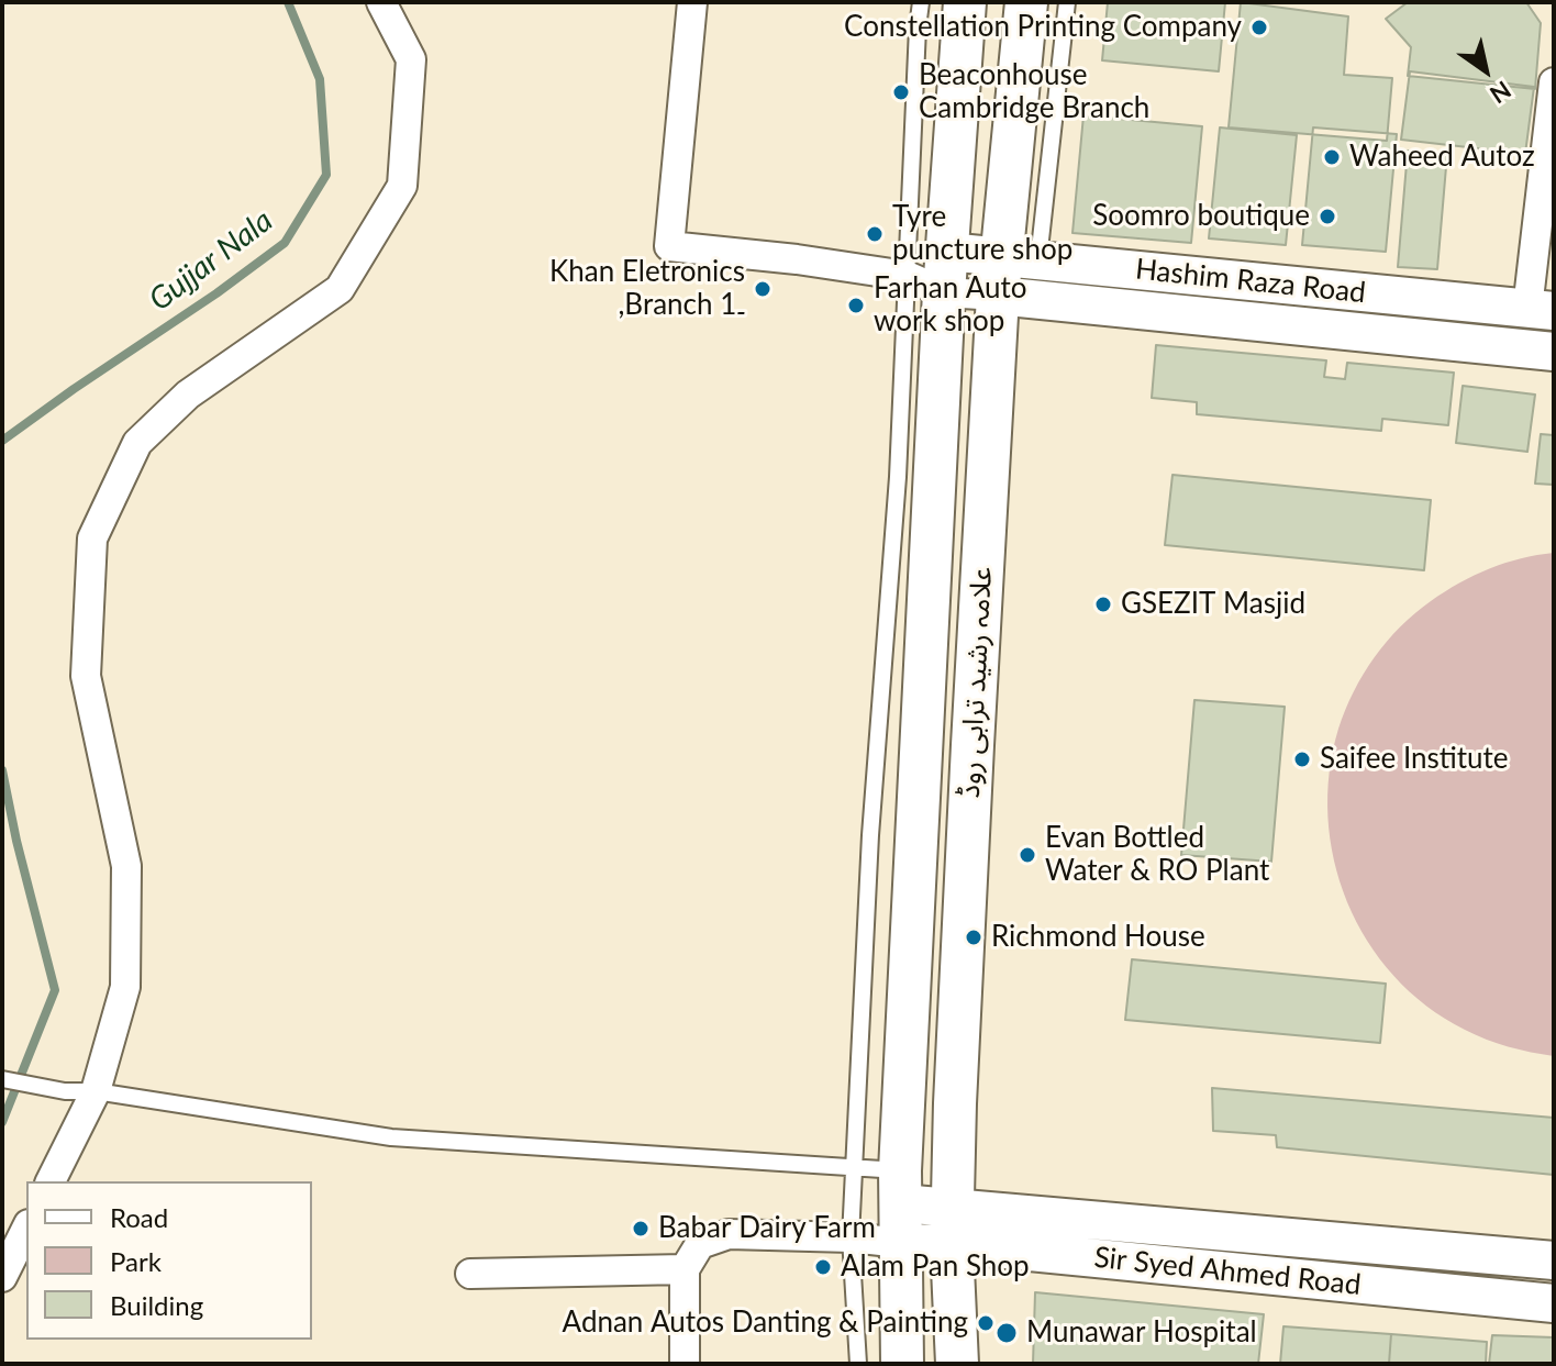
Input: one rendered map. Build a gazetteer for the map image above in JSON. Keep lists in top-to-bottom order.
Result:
{
  "streets": {
    "main road": ["علامہ رشید ترابی روڈ"],
    "street": ["Hashim Raza Road", "Sir Syed Ahmed Road"]
  },
  "crossings": [
    ["Hashim Raza Road", "علامہ رشید ترابی روڈ"],
    ["علامہ رشید ترابی روڈ", "Sir Syed Ahmed Road"]
  ],
  "water": ["Gujjar Nala"],
  "places": [
    "Constellation Printing Company",
    "Beaconhouse Cambridge Branch",
    "Waheed Autoz",
    "Soomro boutique",
    "Tyre puncture shop",
    "Khan Eletronics ,Branch ۔1",
    "Farhan Auto work shop",
    "GSEZIT Masjid",
    "Saifee Institute",
    "Evan Bottled Water & RO Plant",
    "Richmond House",
    "Babar Dairy Farm",
    "Alam Pan Shop",
    "Adnan Autos Danting & Painting",
    "Munawar Hospital"
  ],
  "legend": ["Road", "Park", "Building"],
  "north": "bottom right"
}
